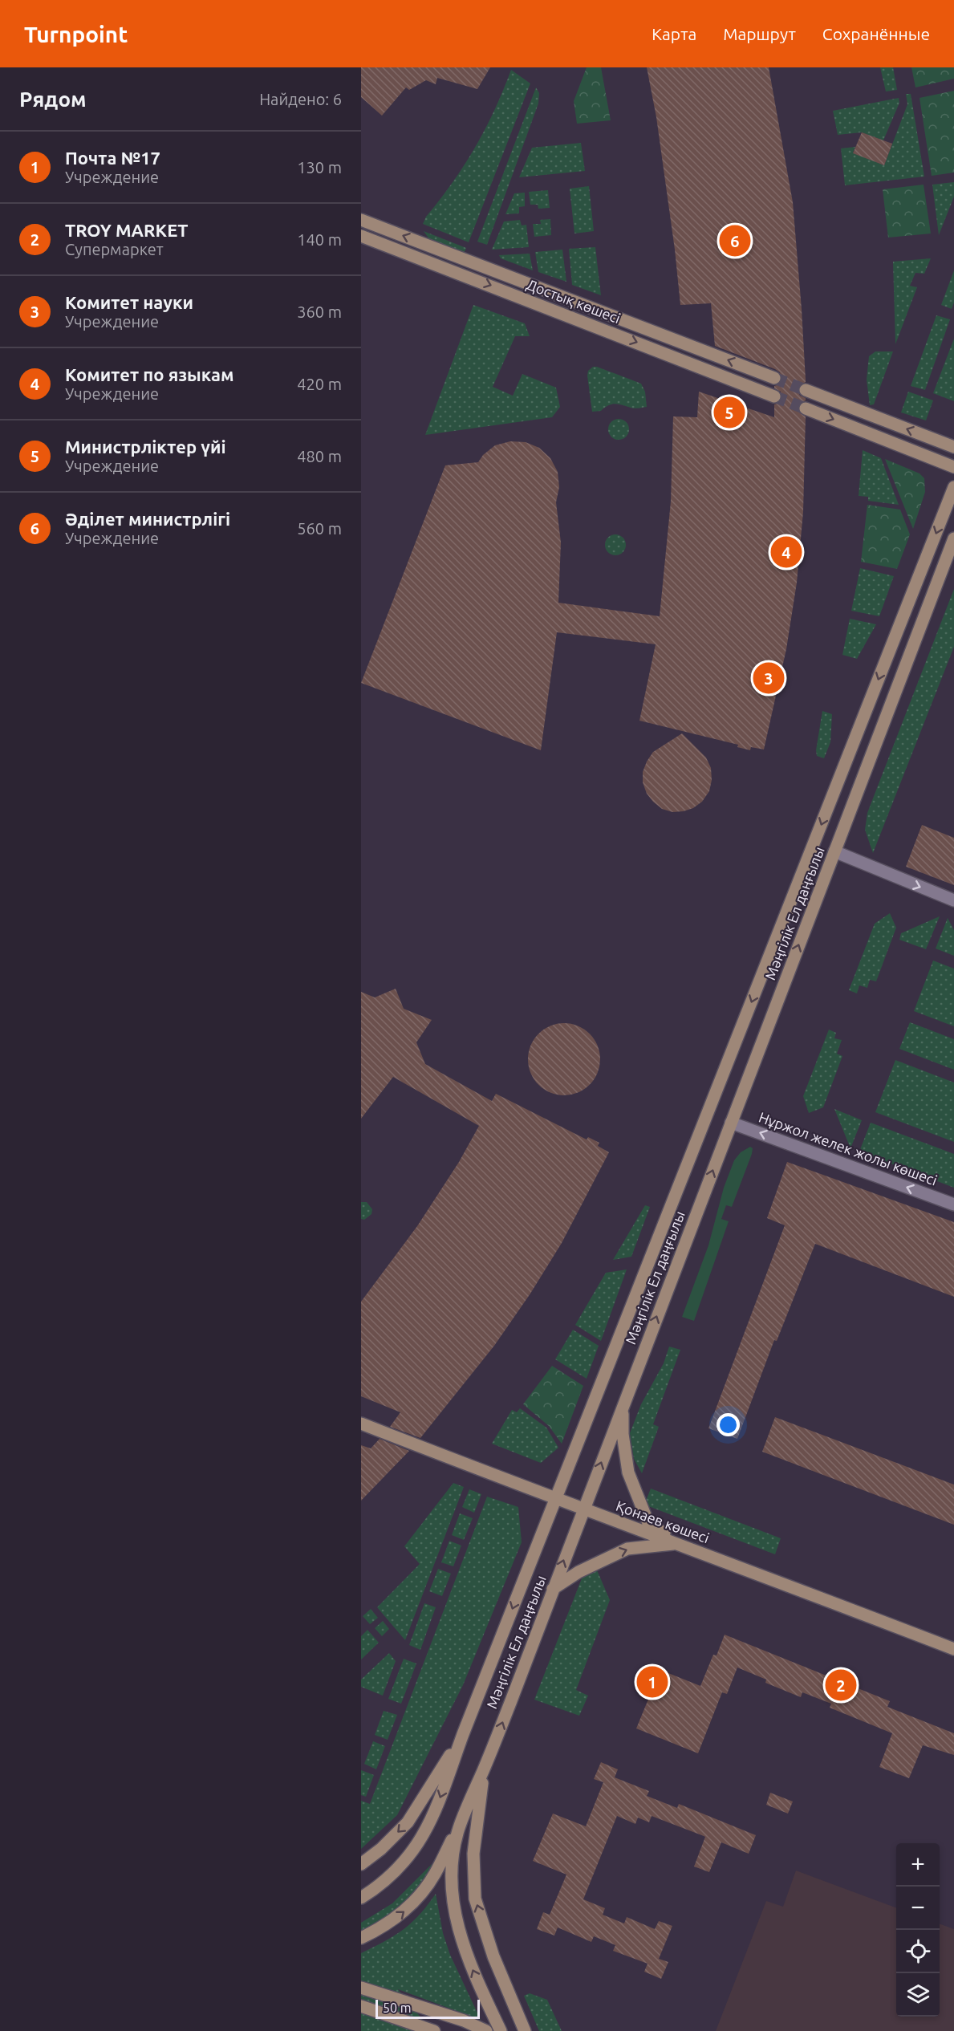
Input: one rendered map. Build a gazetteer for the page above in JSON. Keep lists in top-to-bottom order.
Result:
{
  "streets": {
    "main road": ["Достық көшесі", "Мәңгілік Ел даңғылы", "Қонаев көшесі"],
    "street": ["Нұржол желек жолы көшесі"]
  },
  "crossings": [
    ["Мәңгілік Ел даңғылы", "Нұржол желек жолы көшесі"],
    ["Мәңгілік Ел даңғылы", "Қонаев көшесі"]
  ],
  "one_way": ["Нұржол желек жолы көшесі"],
  "scale_bar": "50 m",
  "page": {
    "header": "Turnpoint",
    "nav": ["Карта", "Маршрут", "Сохранённые"],
    "heading": ["Рядом", "Найдено: 6"],
    "list": [
      {
        "mark": "1",
        "name": "Почта №17",
        "note": "Учреждение",
        "value": "130 m"
      },
      {
        "mark": "2",
        "name": "TROY MARKET",
        "note": "Супермаркет",
        "value": "140 m"
      },
      {
        "mark": "3",
        "name": "Комитет науки",
        "note": "Учреждение",
        "value": "360 m"
      },
      {
        "mark": "4",
        "name": "Комитет по языкам",
        "note": "Учреждение",
        "value": "420 m"
      },
      {
        "mark": "5",
        "name": "Министрліктер үйі",
        "note": "Учреждение",
        "value": "480 m"
      },
      {
        "mark": "6",
        "name": "Әділет министрлігі",
        "note": "Учреждение",
        "value": "560 m"
      }
    ],
    "pins": [
      "6",
      "5",
      "4",
      "3",
      "1",
      "2"
    ],
    "map_buttons": ["+", "−"],
    "scale": "50 m"
  }
}
